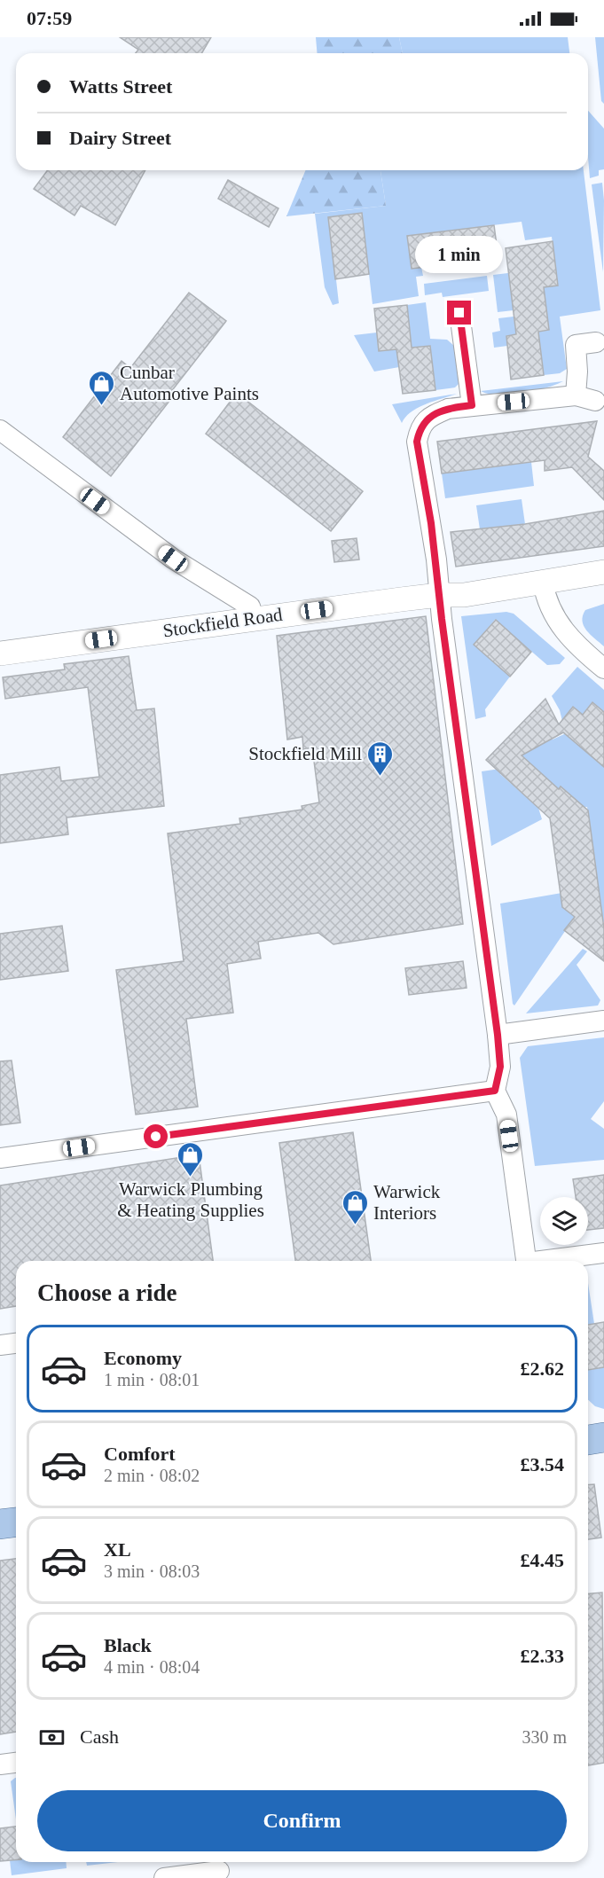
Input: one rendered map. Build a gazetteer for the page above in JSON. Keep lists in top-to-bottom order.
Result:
{
  "streets": {
    "street": ["Stockfield Road"]
  },
  "places": {
    "shop": ["Cunbar Automotive Paints", "Warwick Plumbing & Heating Supplies", "Warwick Interiors"],
    "building": ["Stockfield Mill"]
  },
  "page": {
    "status": "07:59",
    "banner": ["Watts Street", "Dairy Street"],
    "bubble": "1 min",
    "heading": "Choose a ride",
    "list": [
      {
        "name": "Economy",
        "note": "1 min · 08:01",
        "value": "£2.62"
      },
      {
        "name": "Comfort",
        "note": "2 min · 08:02",
        "value": "£3.54"
      },
      {
        "name": "XL",
        "note": "3 min · 08:03",
        "value": "£4.45"
      },
      {
        "name": "Black",
        "note": "4 min · 08:04",
        "value": "£2.33"
      }
    ],
    "pay": ["Cash", "330 m"],
    "buttons": "Confirm"
  }
}
